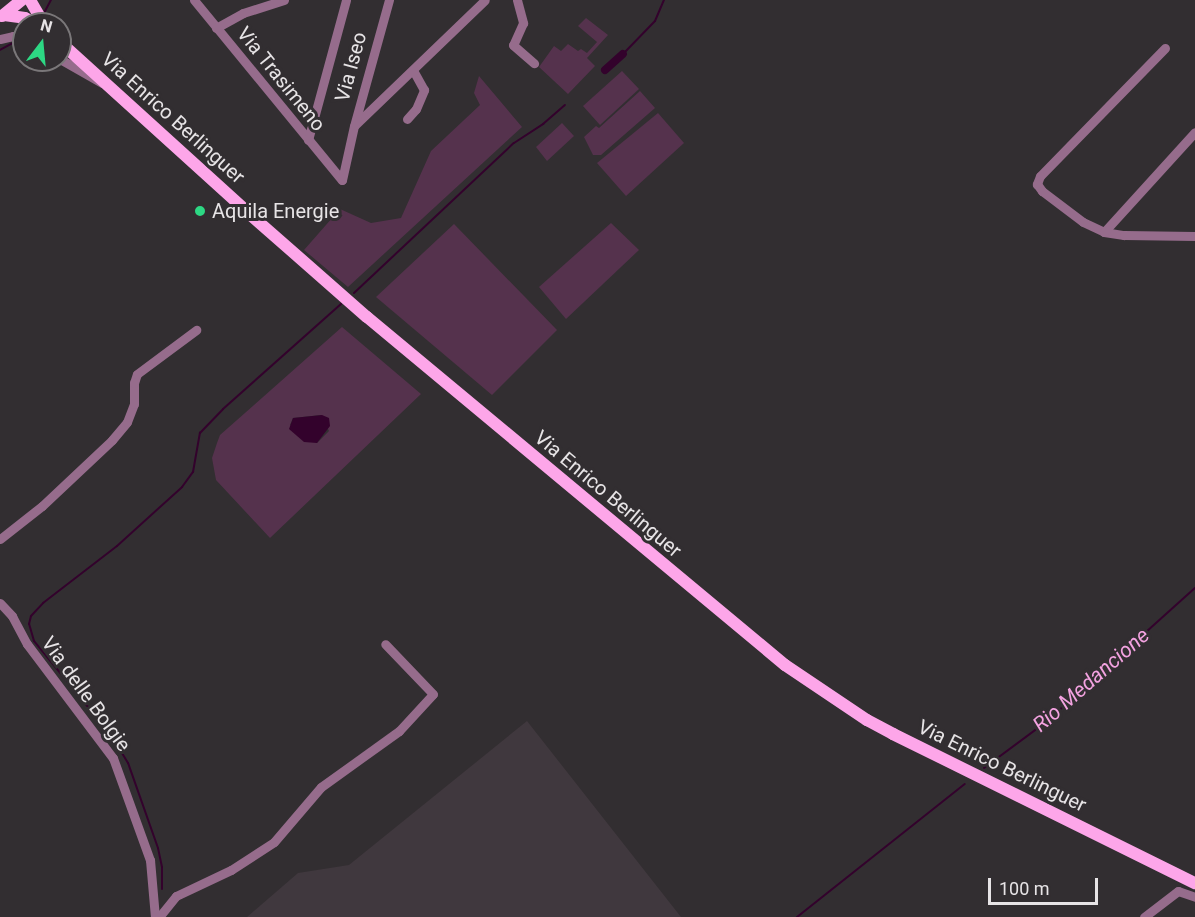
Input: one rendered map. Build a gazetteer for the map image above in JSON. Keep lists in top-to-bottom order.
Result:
{
  "streets": {
    "main road": ["Via Enrico Berlinguer"],
    "street": ["Via Iseo", "Via Trasimeno", "Via delle Bolgie"]
  },
  "crossings": [
    ["Via Iseo", "Via Trasimeno"]
  ],
  "water": ["Rio Medancione"],
  "places": ["Aquila Energie"],
  "scale_bar": "100 m",
  "north": "top"
}
